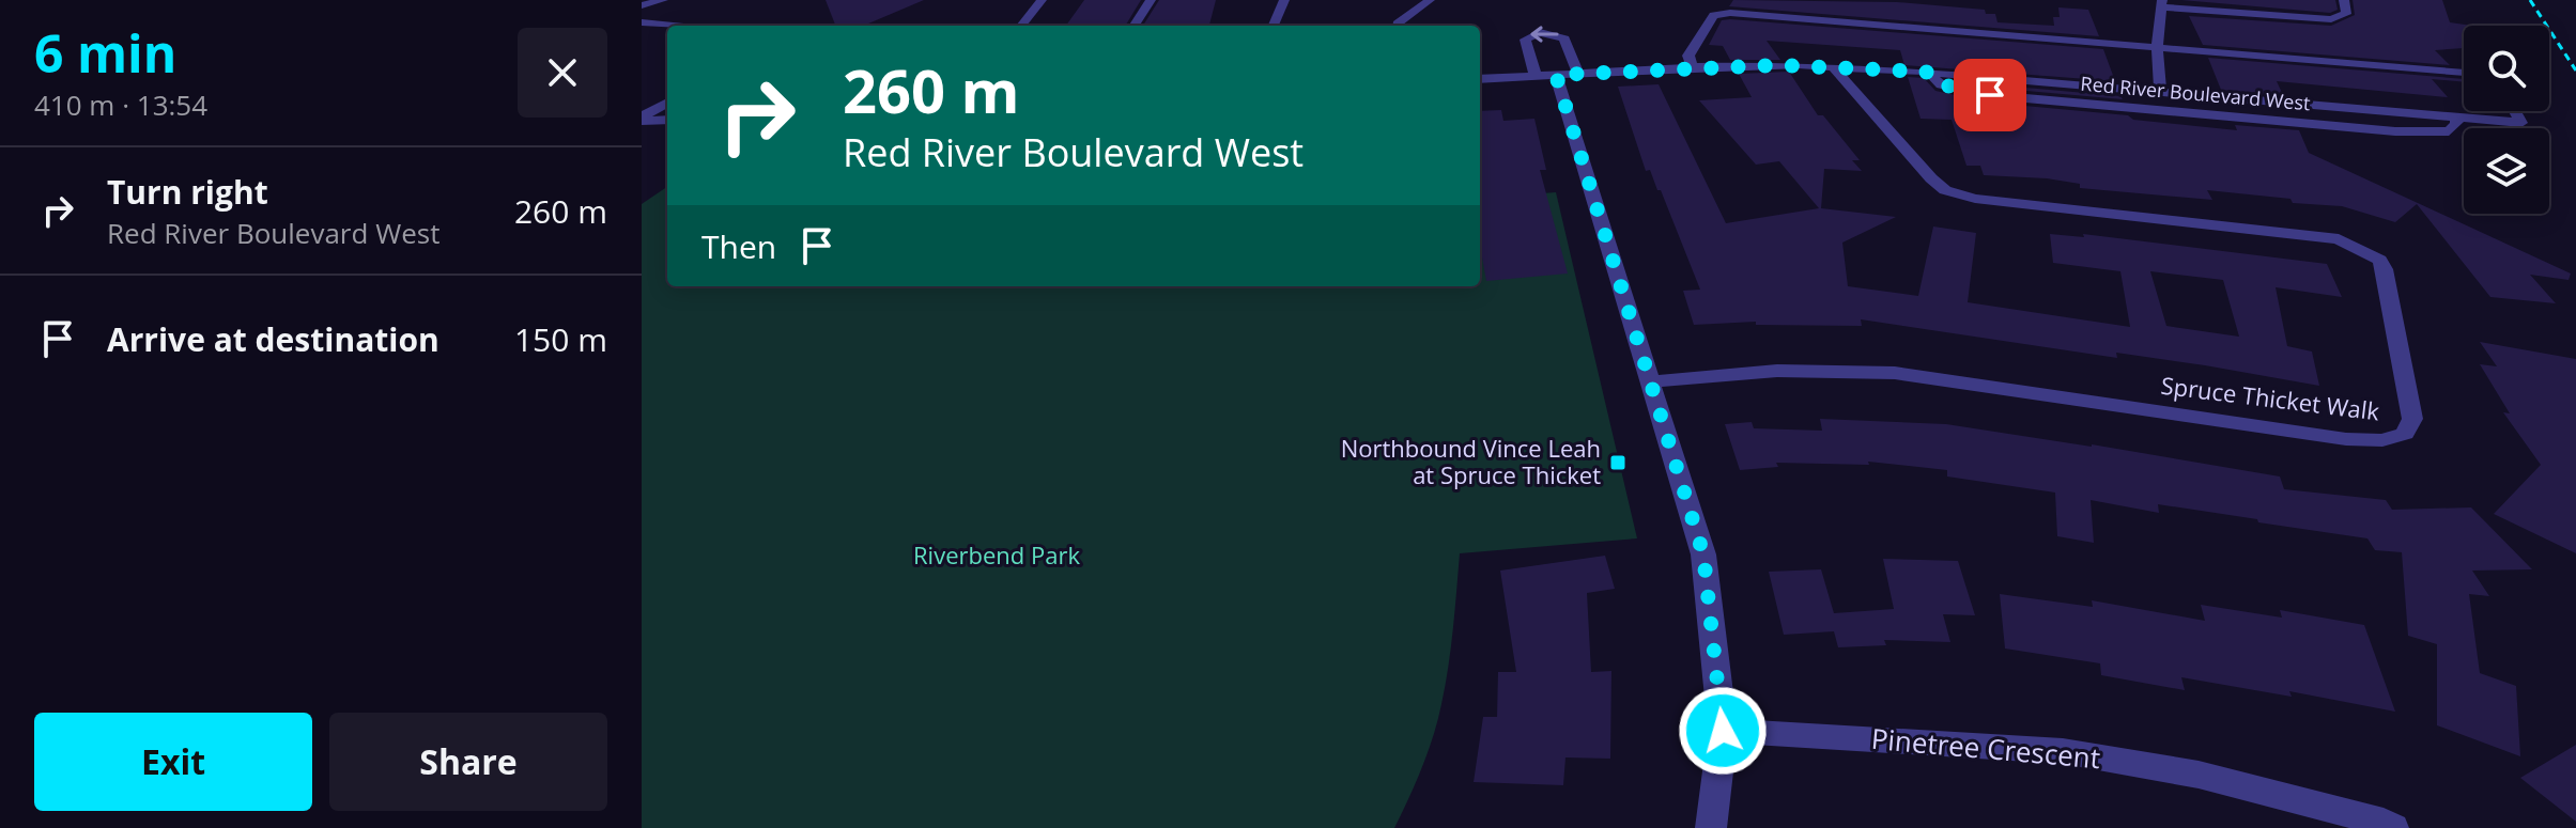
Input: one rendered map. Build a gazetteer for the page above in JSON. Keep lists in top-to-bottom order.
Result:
{
  "streets": {
    "street": ["Red River Boulevard West", "Spruce Thicket Walk", "Pinetree Crescent"]
  },
  "crossings": [
    ["Red River Boulevard West", "Spruce Thicket Walk"]
  ],
  "parks": ["Riverbend Park"],
  "places": {
    "transit": ["Northbound Vince Leah at Spruce Thicket"]
  },
  "page": {
    "heading": ["6 min", "410 m · 13:54"],
    "turn": ["260 m", "Red River Boulevard West"],
    "list": [
      {
        "name": "Turn right",
        "note": "Red River Boulevard West",
        "value": "260 m"
      },
      {
        "name": "Arrive at destination",
        "value": "150 m"
      }
    ],
    "then": "Then",
    "buttons": ["Exit", "Share"]
  }
}
